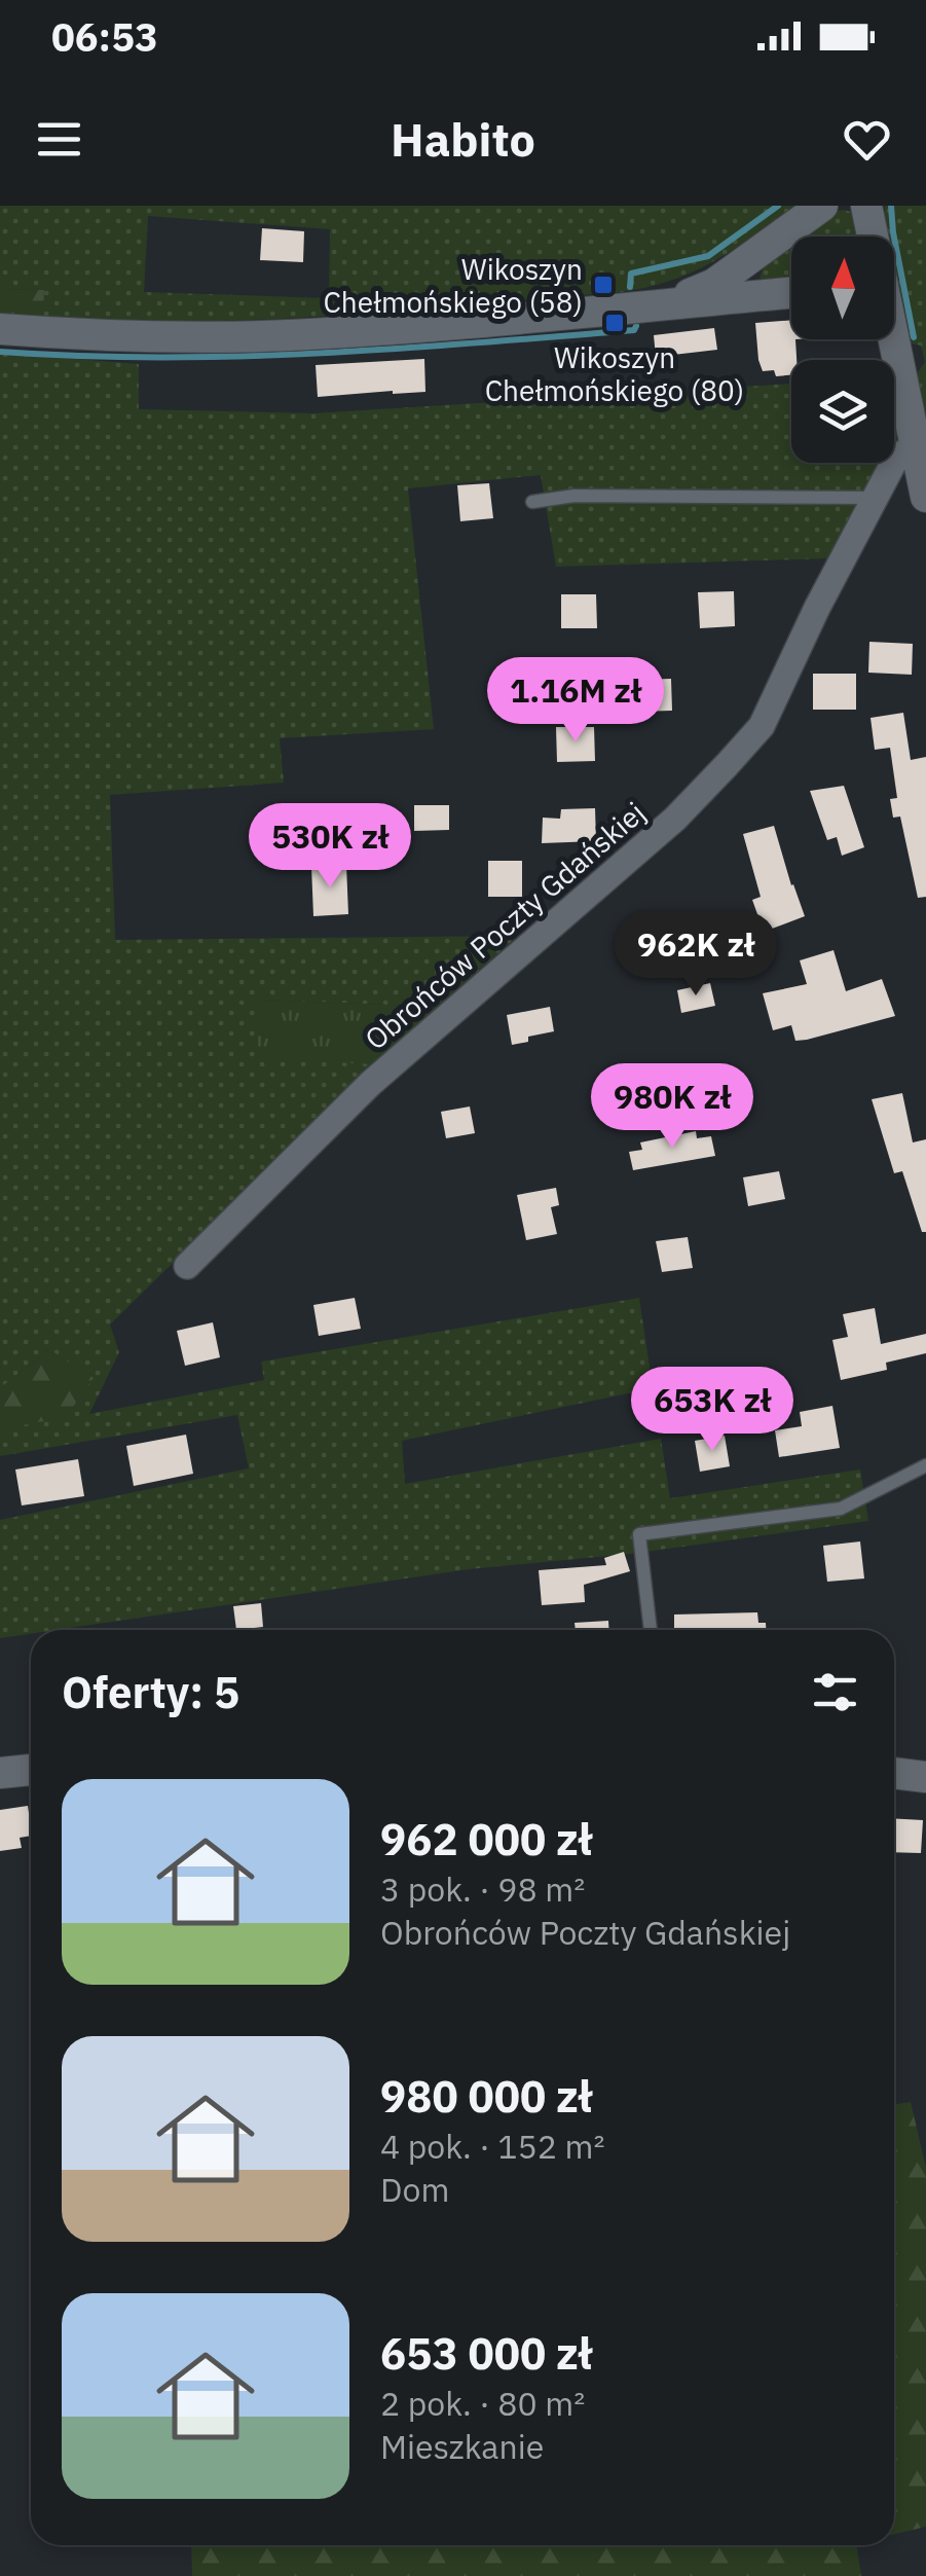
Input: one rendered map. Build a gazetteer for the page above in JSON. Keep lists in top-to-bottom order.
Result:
{
  "streets": {
    "street": ["Obrońców Poczty Gdańskiej"]
  },
  "places": {
    "transit": ["Wikoszyn Chełmońskiego (58)", "Wikoszyn Chełmońskiego (80)"]
  },
  "north": "top",
  "page": {
    "status": "06:53",
    "header": "Habito",
    "price": [
      "1.16M zł",
      "530K zł",
      "962K zł",
      "980K zł",
      "653K zł"
    ],
    "heading": "Oferty: 5",
    "list": [
      {
        "name": "962 000 zł",
        "note": "3 pok. · 98 m² · Obrońców Poczty Gdańskiej"
      },
      {
        "name": "980 000 zł",
        "note": "4 pok. · 152 m² · Dom"
      },
      {
        "name": "653 000 zł",
        "note": "2 pok. · 80 m² · Mieszkanie"
      }
    ]
  }
}
